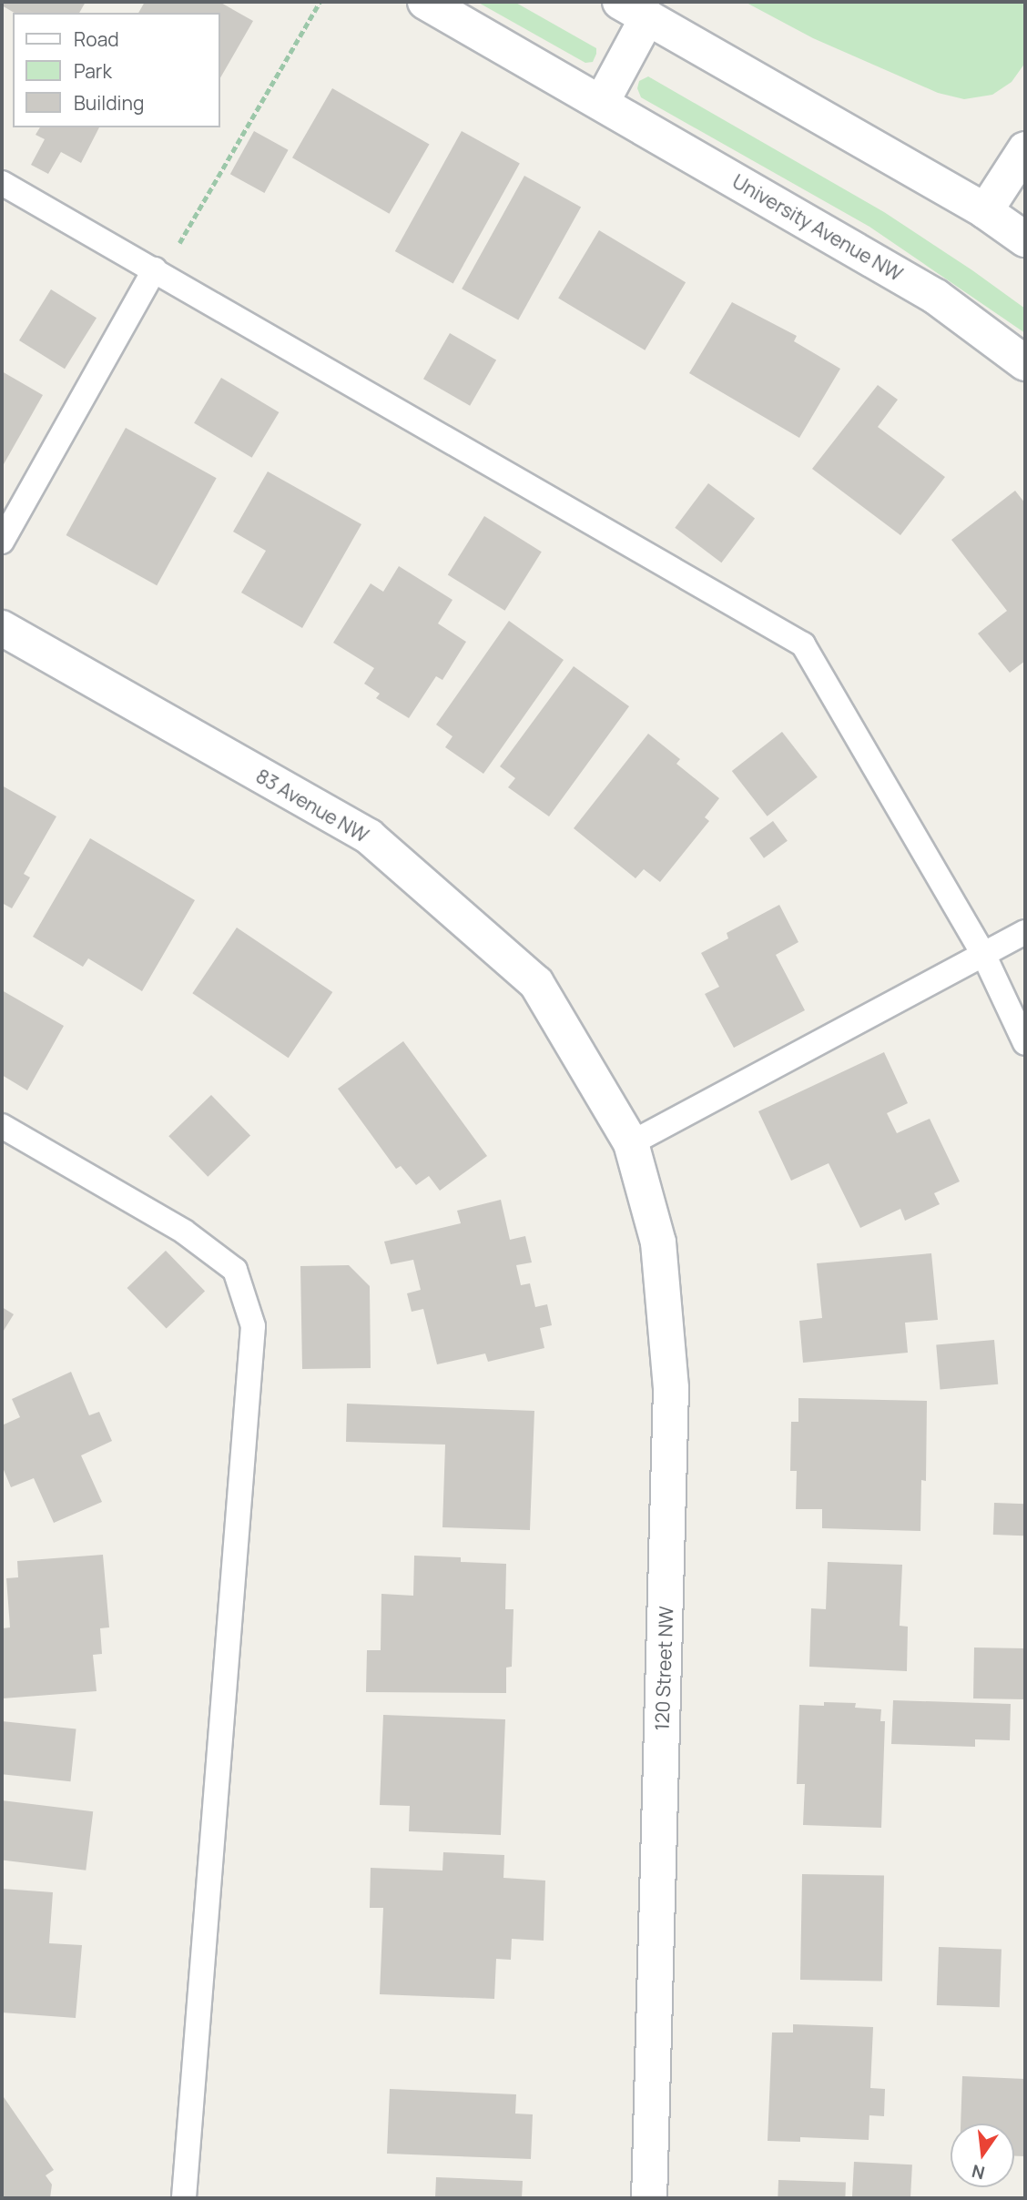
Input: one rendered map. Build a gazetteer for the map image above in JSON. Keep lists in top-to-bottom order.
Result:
{
  "streets": {
    "street": ["University Avenue NW", "83 Avenue NW", "120 Street NW"]
  },
  "crossings": [
    ["83 Avenue NW", "120 Street NW"]
  ],
  "legend": ["Road", "Park", "Building"],
  "north": "bottom"
}
